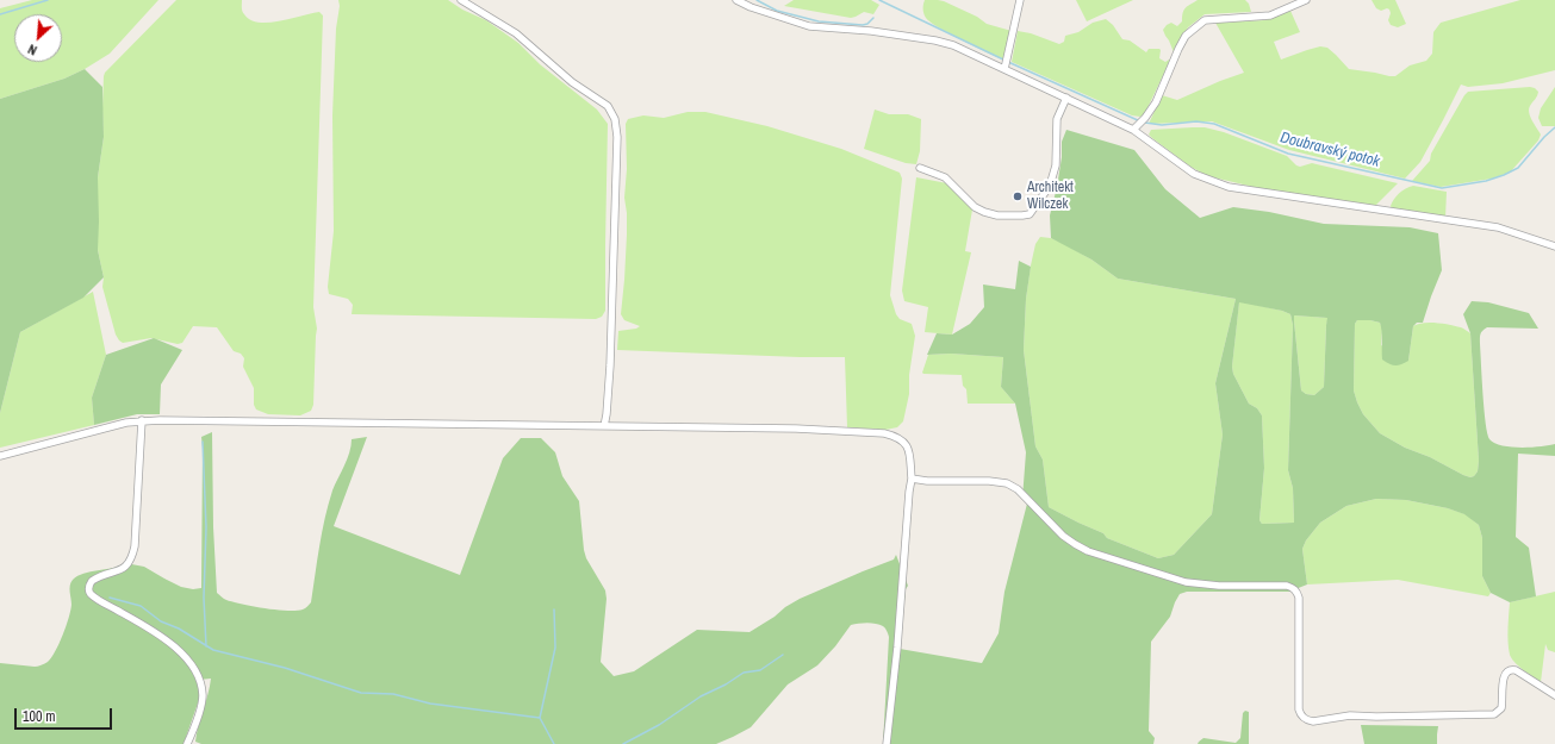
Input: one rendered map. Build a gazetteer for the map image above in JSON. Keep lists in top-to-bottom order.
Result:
{
  "water": ["Doubravský potok"],
  "places": ["Architekt Wilczek"],
  "scale_bar": "100 m",
  "north": "bottom left"
}
